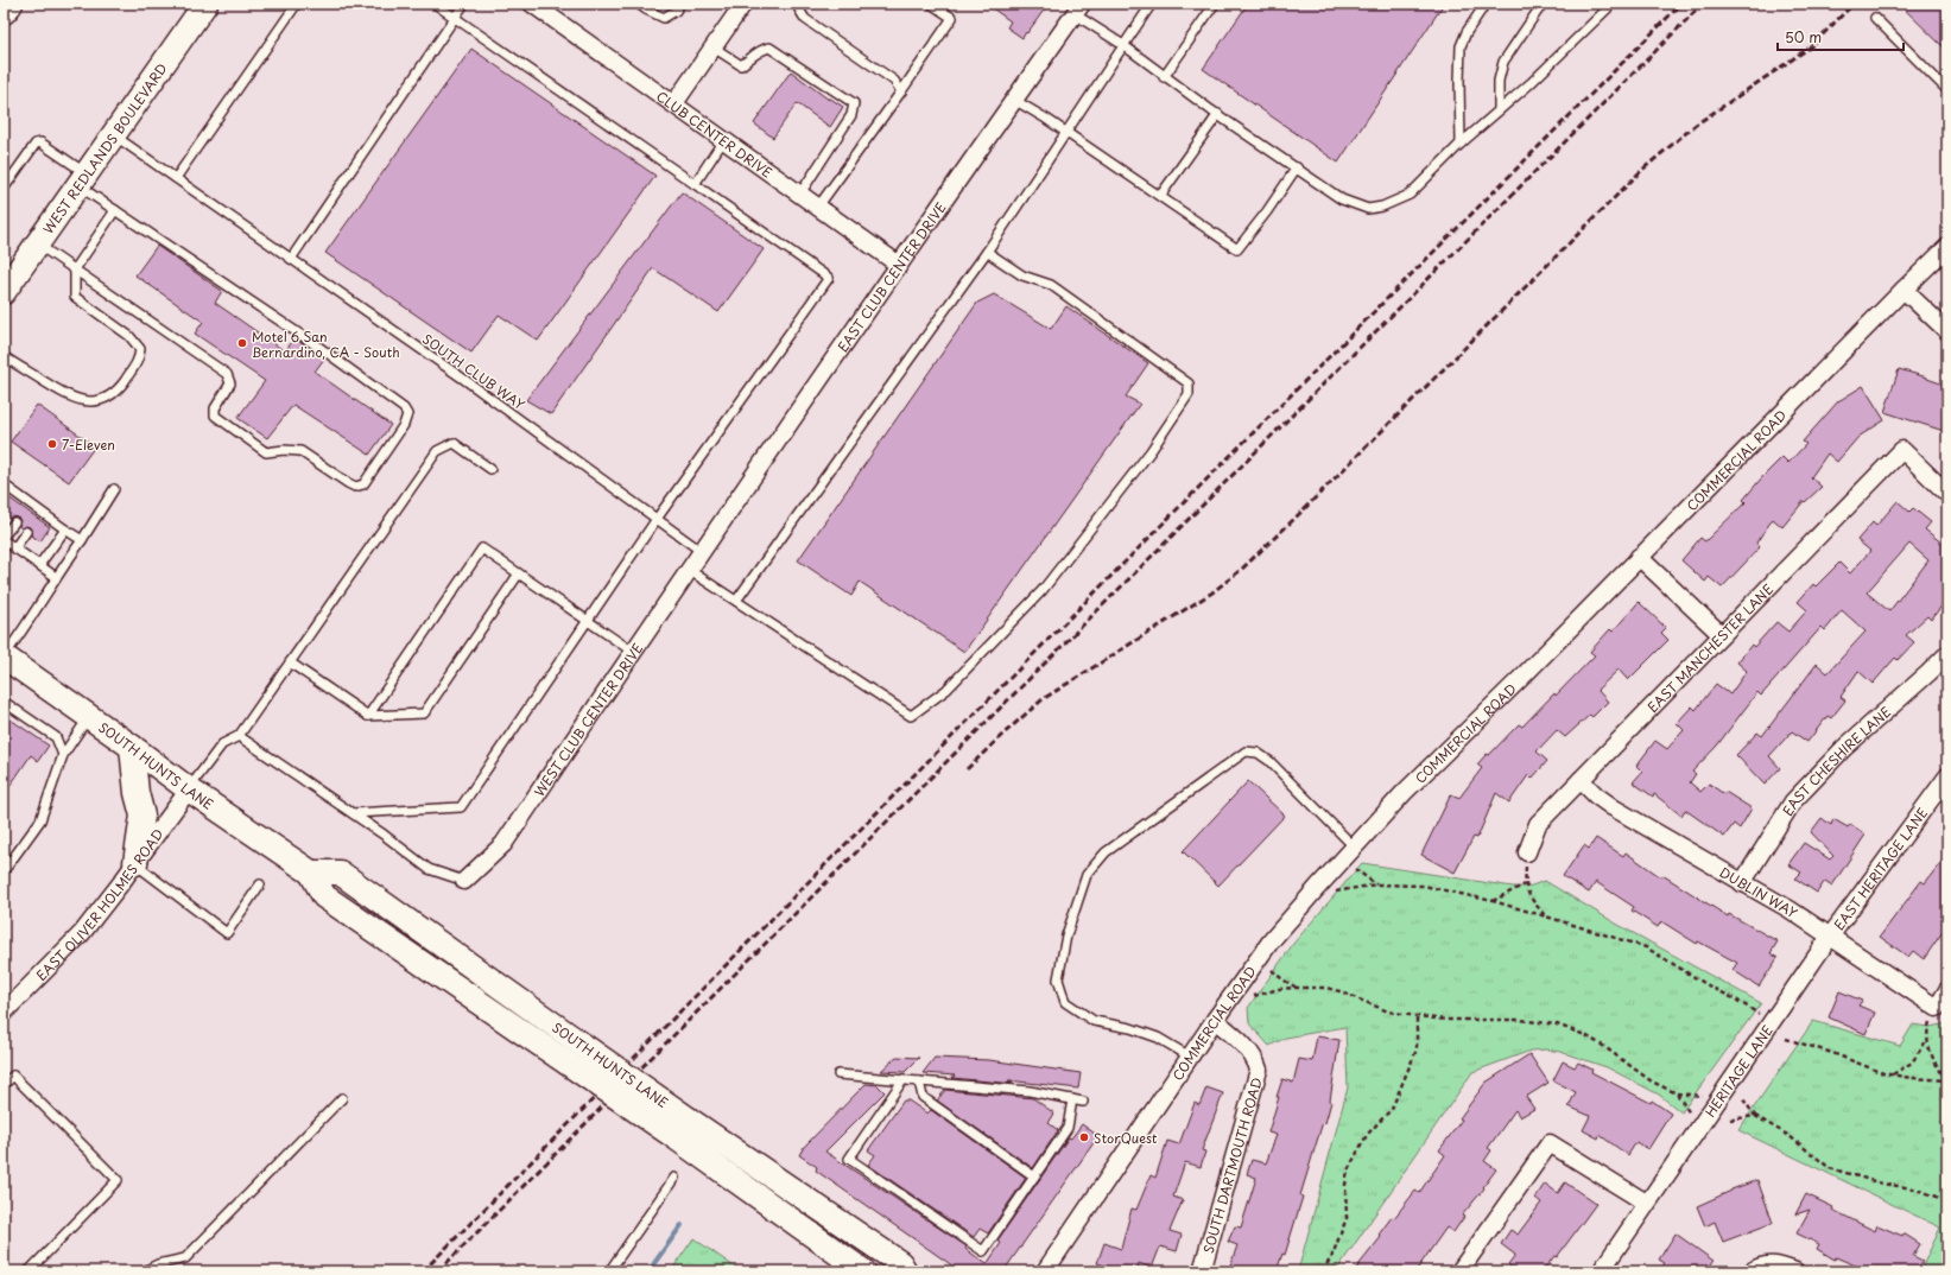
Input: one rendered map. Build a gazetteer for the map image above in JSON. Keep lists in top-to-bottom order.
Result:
{
  "streets": {
    "main road": ["WEST REDLANDS BOULEVARD", "SOUTH HUNTS LANE"],
    "street": [
      "CLUB CENTER DRIVE",
      "EAST CLUB CENTER DRIVE",
      "COMMERCIAL ROAD",
      "EAST MANCHESTER LANE",
      "WEST CLUB CENTER DRIVE",
      "EAST CHESHIRE LANE",
      "EAST HERITAGE LANE",
      "DUBLIN WAY",
      "EAST OLIVER HOLMES ROAD",
      "HERITAGE LANE",
      "SOUTH DARTMOUTH ROAD"
    ],
    "lane": ["SOUTH CLUB WAY"]
  },
  "crossings": [
    ["CLUB CENTER DRIVE", "EAST CLUB CENTER DRIVE"],
    ["WEST REDLANDS BOULEVARD", "SOUTH CLUB WAY"],
    ["EAST CLUB CENTER DRIVE", "SOUTH CLUB WAY"],
    ["EAST CLUB CENTER DRIVE", "WEST CLUB CENTER DRIVE"],
    ["SOUTH CLUB WAY", "WEST CLUB CENTER DRIVE"],
    ["COMMERCIAL ROAD", "SOUTH DARTMOUTH ROAD"],
    ["EAST MANCHESTER LANE", "DUBLIN WAY"],
    ["EAST CHESHIRE LANE", "DUBLIN WAY"],
    ["SOUTH HUNTS LANE", "EAST OLIVER HOLMES ROAD"],
    ["EAST HERITAGE LANE", "DUBLIN WAY"],
    ["EAST HERITAGE LANE", "HERITAGE LANE"],
    ["DUBLIN WAY", "HERITAGE LANE"]
  ],
  "places": ["Motel 6 San Bernardino, CA - South", "7-Eleven", "StorQuest"],
  "scale_bar": "50 m"
}
